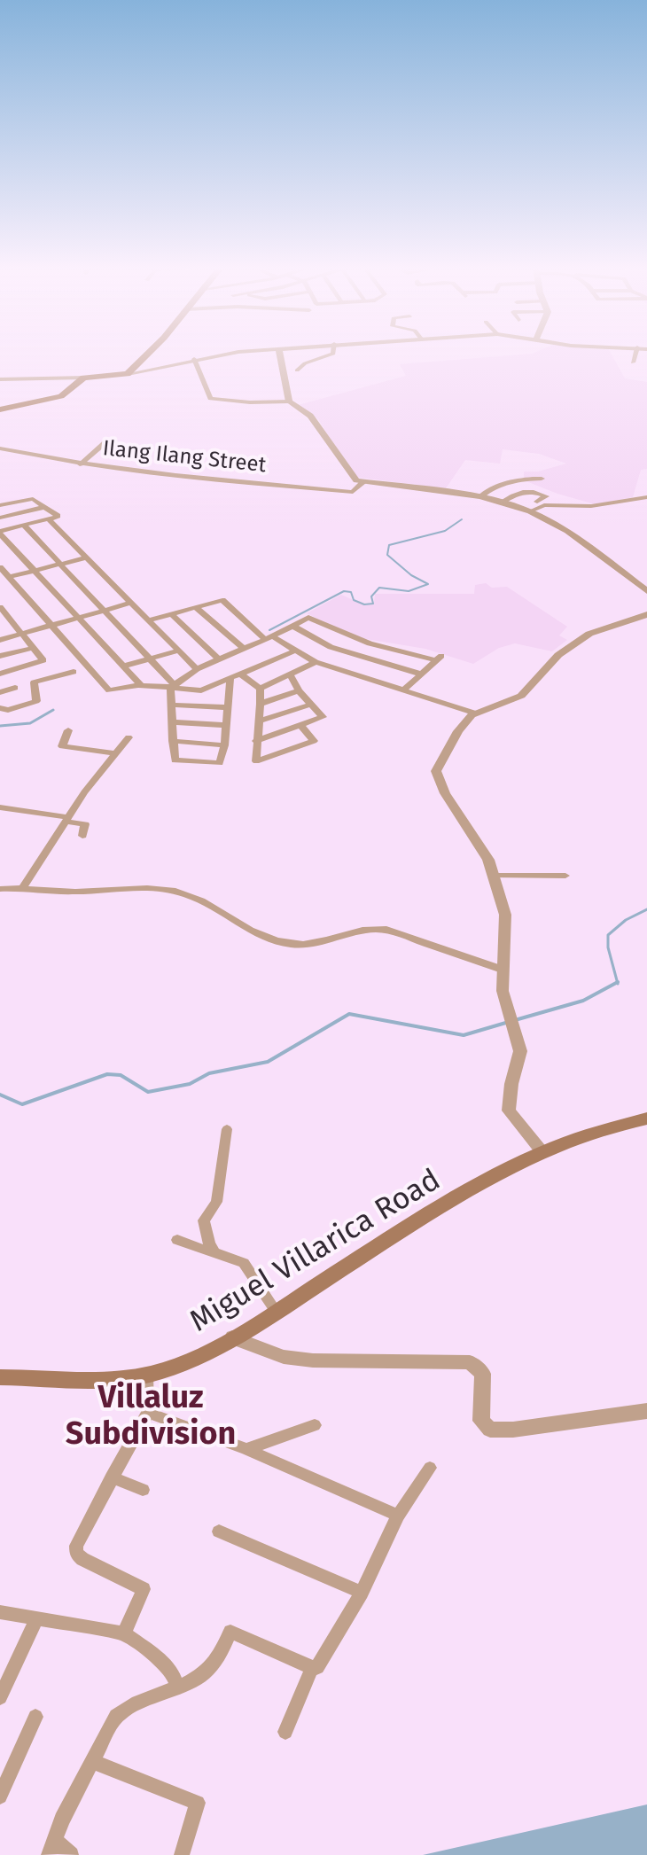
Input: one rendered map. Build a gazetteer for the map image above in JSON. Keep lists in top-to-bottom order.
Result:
{
  "streets": {
    "main road": ["Miguel Villarica Road"],
    "street": ["Ilang Ilang Street"]
  },
  "districts": ["Villaluz Subdivision"]
}
